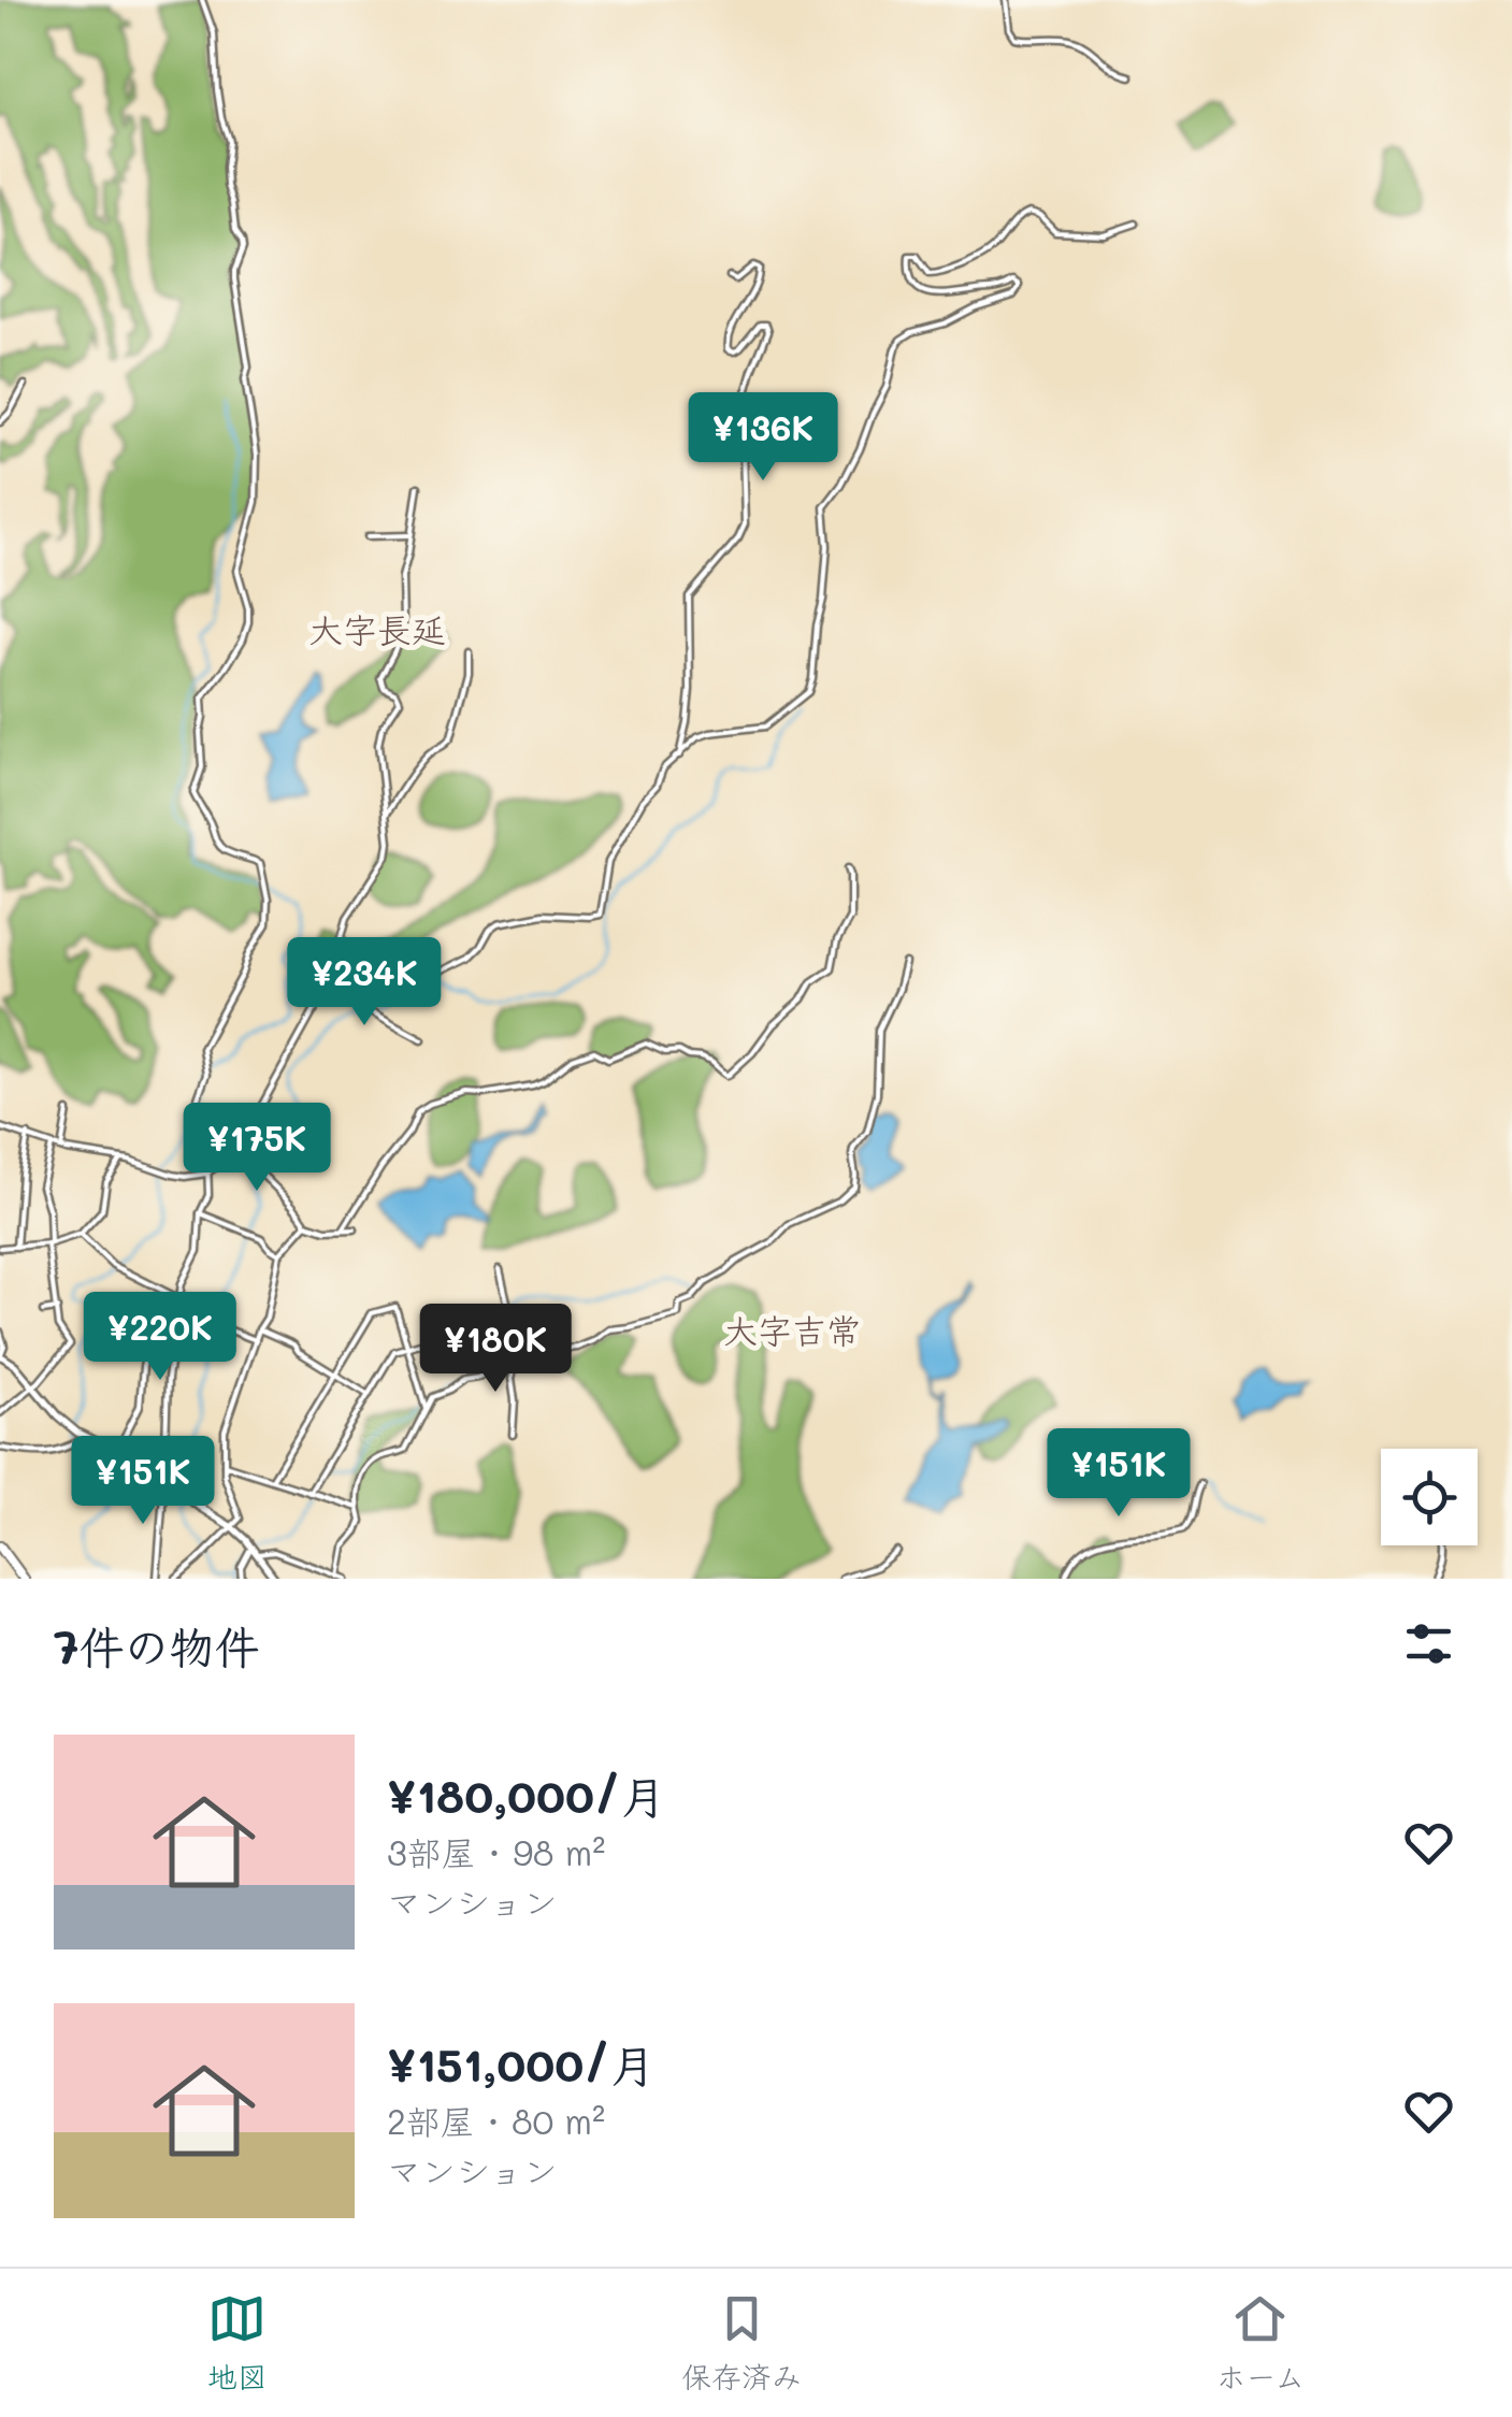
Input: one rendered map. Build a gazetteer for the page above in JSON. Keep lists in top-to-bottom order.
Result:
{
  "districts": ["大字長延", "大字吉常"],
  "page": {
    "price": [
      "¥136K",
      "¥234K",
      "¥175K",
      "¥220K",
      "¥180K",
      "¥151K",
      "¥151K"
    ],
    "heading": "7件の物件",
    "list": [
      {
        "name": "¥180,000/月",
        "note": "3部屋 · 98 m² · マンション"
      },
      {
        "name": "¥151,000/月",
        "note": "2部屋 · 80 m² · マンション"
      }
    ],
    "tabs": ["地図", "保存済み", "ホーム"]
  }
}
